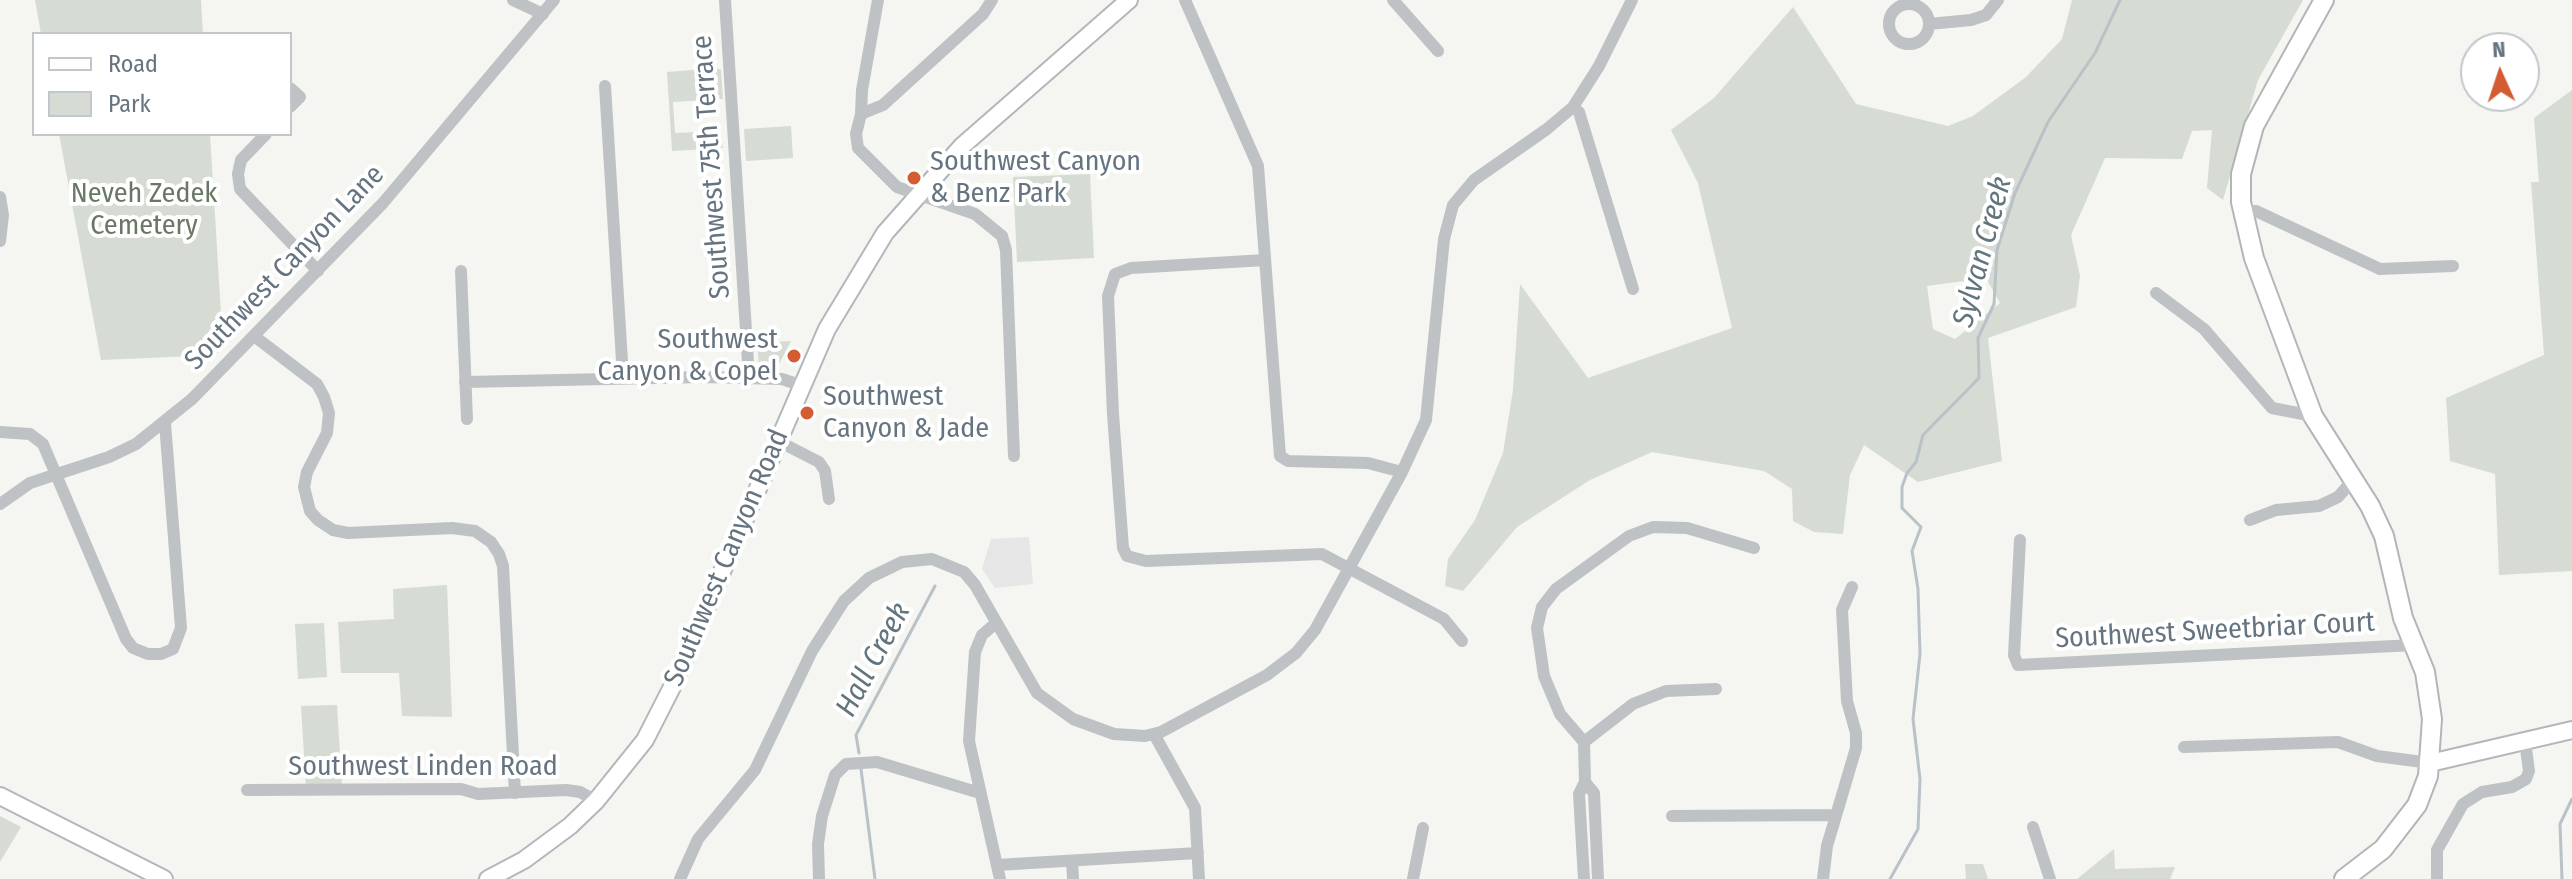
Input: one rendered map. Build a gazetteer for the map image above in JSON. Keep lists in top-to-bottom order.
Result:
{
  "streets": {
    "main road": ["Southwest Canyon Road"],
    "street": [
      "Southwest 75th Terrace",
      "Southwest Canyon Lane",
      "Southwest Sweetbriar Court",
      "Southwest Linden Road"
    ]
  },
  "crossings": [
    ["Southwest Canyon Road", "Southwest Linden Road"]
  ],
  "water": ["Sylvan Creek", "Hall Creek"],
  "parks": ["Neveh Zedek Cemetery"],
  "places": ["Southwest Canyon & Benz Park", "Southwest Canyon & Copel", "Southwest Canyon & Jade"],
  "legend": ["Road", "Park"],
  "north": "top"
}
